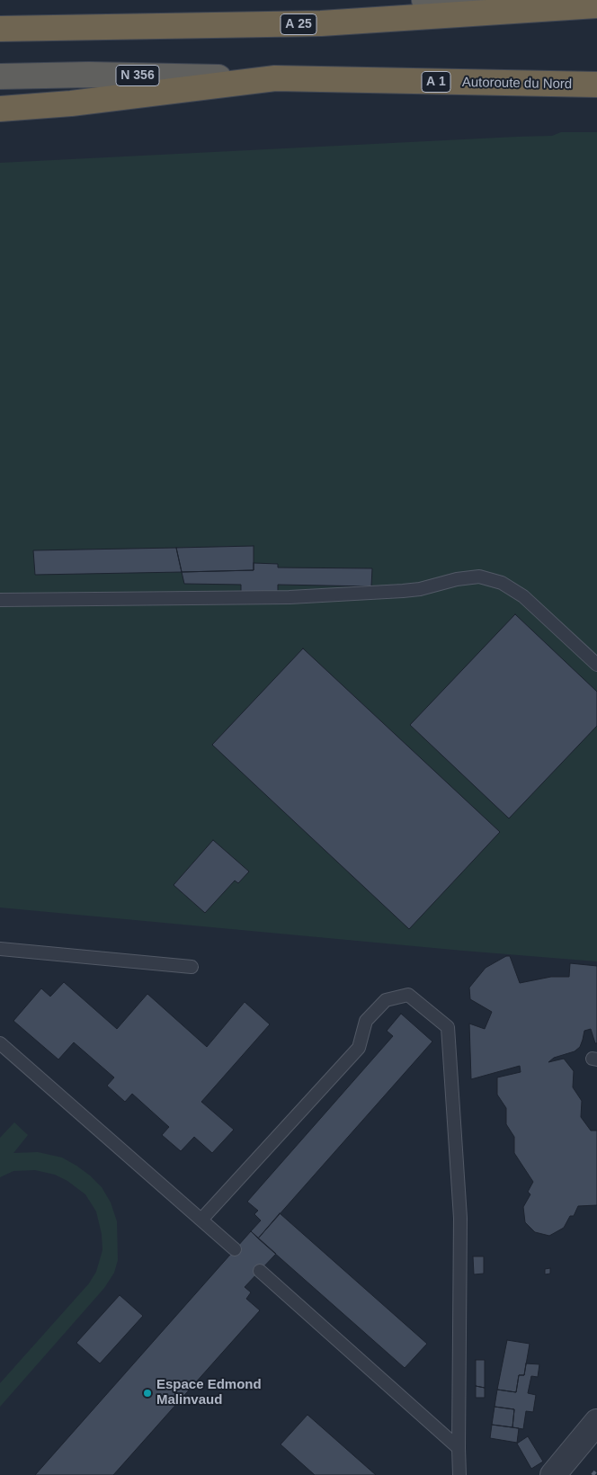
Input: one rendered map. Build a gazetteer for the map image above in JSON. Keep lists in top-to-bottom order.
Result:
{
  "streets": {
    "highway": [
      "A 25",
      "N 356",
      "A 1",
      "Autoroute du Nord"
    ]
  },
  "crossings": [
    ["N 356", "Autoroute du Nord"]
  ],
  "places": ["Espace Edmond Malinvaud"]
}
